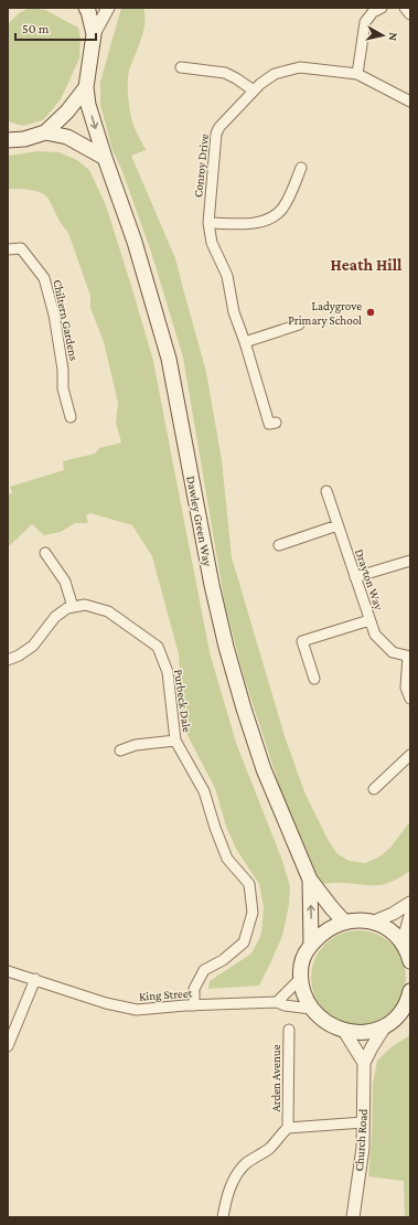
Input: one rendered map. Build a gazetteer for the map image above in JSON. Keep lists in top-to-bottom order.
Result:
{
  "streets": {
    "main road": ["Dawley Green Way"],
    "street": [
      "Conroy Drive",
      "Chiltern Gardens",
      "Drayton Way",
      "Purbeck Dale",
      "King Street",
      "Arden Avenue",
      "Church Road"
    ]
  },
  "crossings": [
    ["Purbeck Dale", "King Street"]
  ],
  "districts": ["Heath Hill"],
  "places": ["Ladygrove Primary School"],
  "scale_bar": "50 m",
  "north": "right"
}
